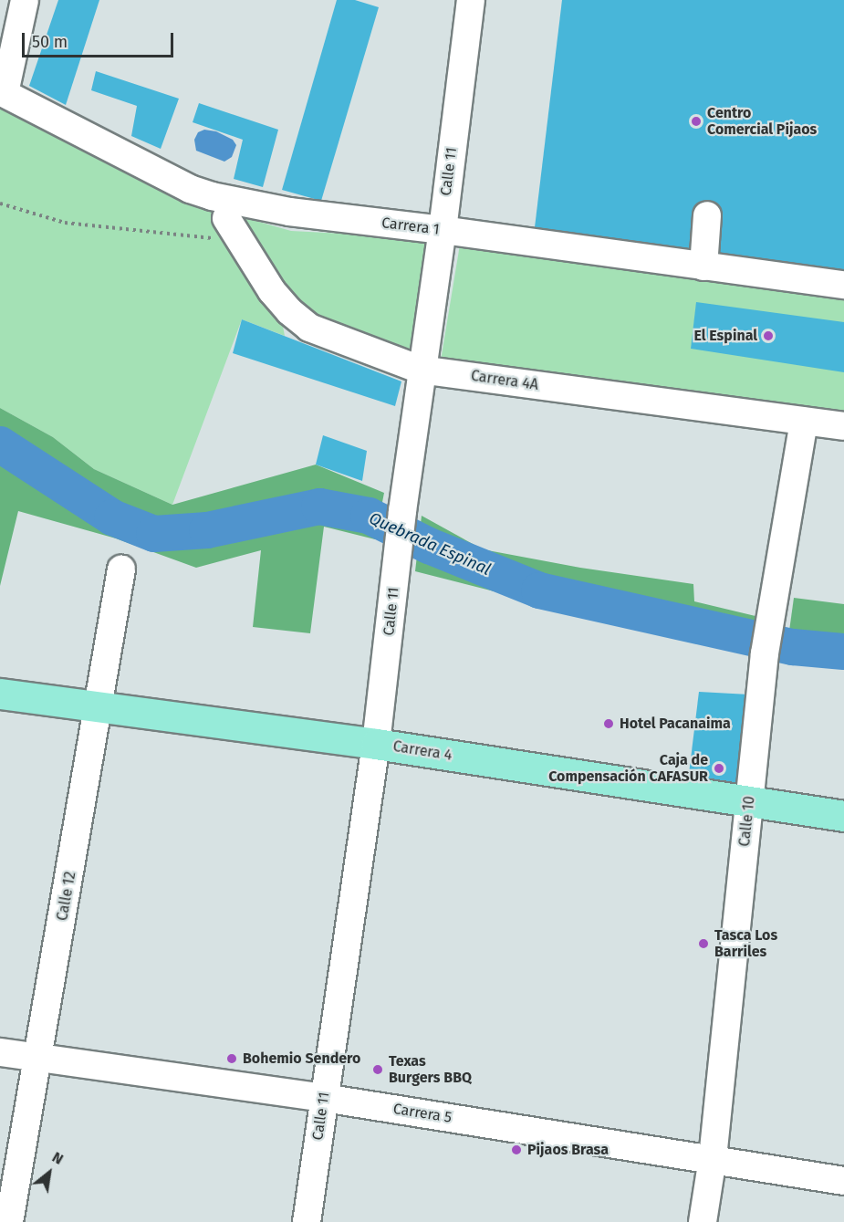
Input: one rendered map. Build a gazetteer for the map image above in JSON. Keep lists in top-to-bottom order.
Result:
{
  "streets": {
    "main road": ["Carrera 4"],
    "street": [
      "Calle 11",
      "Carrera 1",
      "Carrera 4A",
      "Calle 10",
      "Calle 12",
      "Carrera 5"
    ]
  },
  "crossings": [
    ["Calle 11", "Carrera 1"],
    ["Calle 11", "Carrera 4A"],
    ["Calle 11", "Carrera 4"],
    ["Calle 11", "Carrera 5"],
    ["Carrera 4A", "Calle 10"],
    ["Carrera 4", "Calle 10"],
    ["Carrera 4", "Calle 12"],
    ["Calle 10", "Carrera 5"],
    ["Calle 12", "Carrera 5"]
  ],
  "water": ["Quebrada Espinal"],
  "places": [
    "Centro Comercial Pijaos",
    "El Espinal",
    "Hotel Pacanaima",
    "Caja de Compensación CAFASUR",
    "Tasca Los Barriles",
    "Bohemio Sendero",
    "Texas Burgers BBQ",
    "Pijaos Brasa"
  ],
  "scale_bar": "50 m",
  "north": "top right"
}
